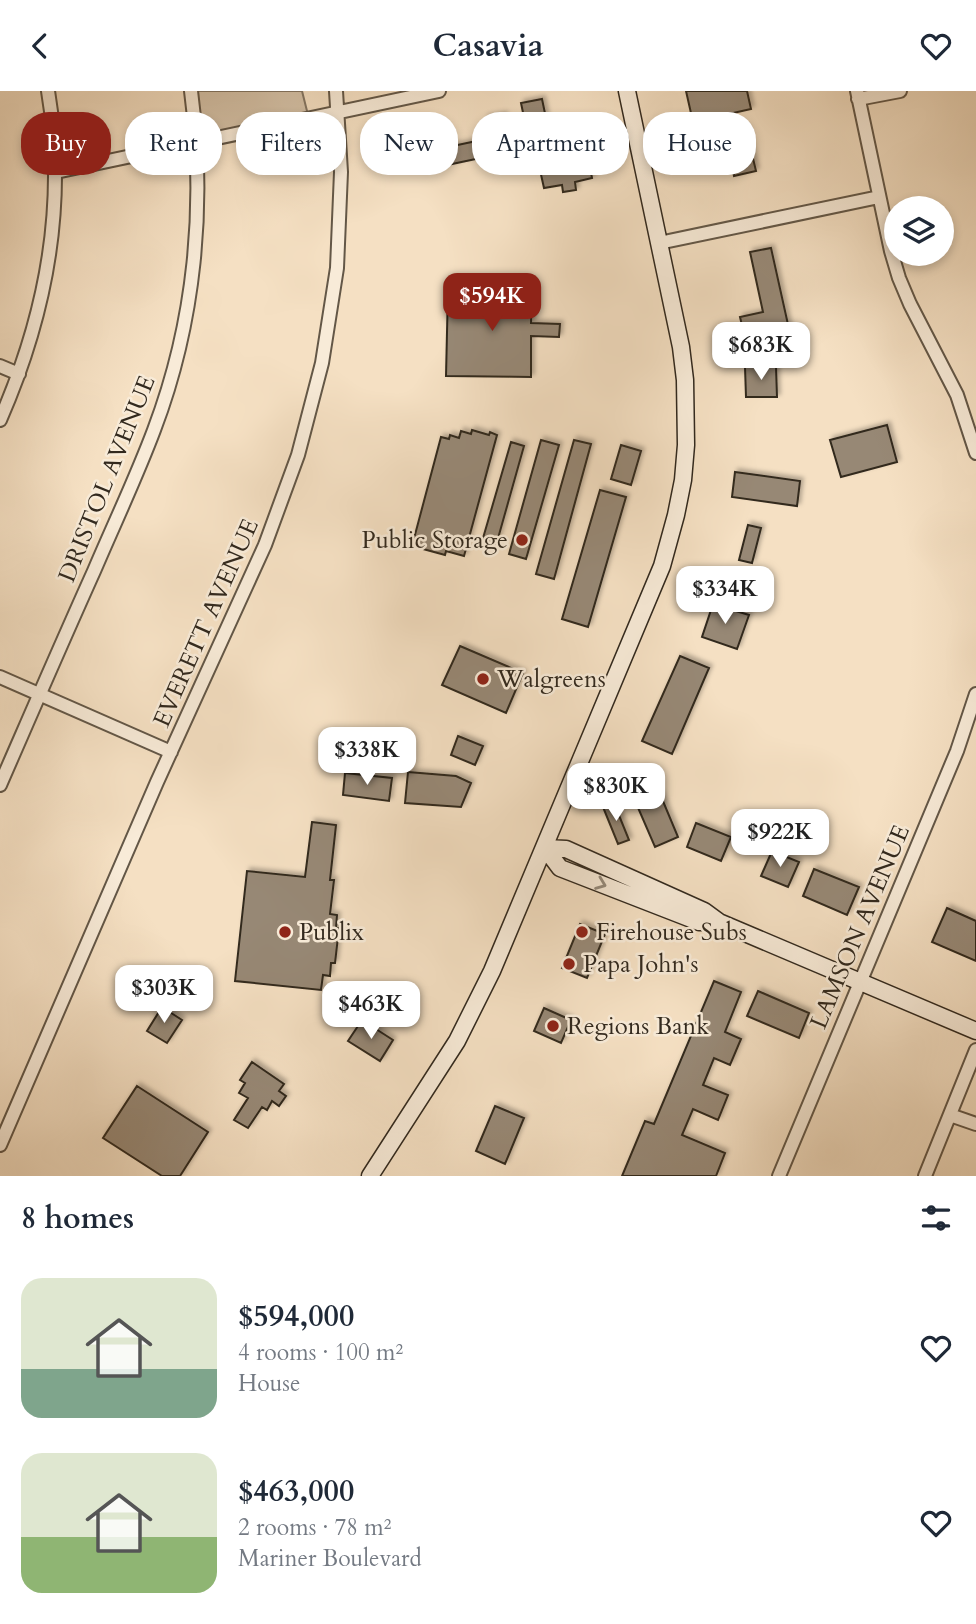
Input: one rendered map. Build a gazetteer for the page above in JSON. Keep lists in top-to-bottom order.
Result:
{
  "streets": {
    "street": ["DRISTOL AVENUE", "EVERETT AVENUE", "LAMSON AVENUE"]
  },
  "places": [
    "Public Storage",
    "Walgreens",
    "Publix",
    "Firehouse Subs",
    "Papa John's",
    "Regions Bank"
  ],
  "page": {
    "header": "Casavia",
    "chip": [
      "Buy",
      "Rent",
      "Filters",
      "New",
      "Apartment",
      "House"
    ],
    "price": [
      "$594K",
      "$683K",
      "$334K",
      "$338K",
      "$830K",
      "$922K",
      "$303K",
      "$463K"
    ],
    "heading": "8 homes",
    "list": [
      {
        "name": "$594,000",
        "note": "4 rooms · 100 m² · House"
      },
      {
        "name": "$463,000",
        "note": "2 rooms · 78 m² · Mariner Boulevard"
      }
    ]
  }
}
